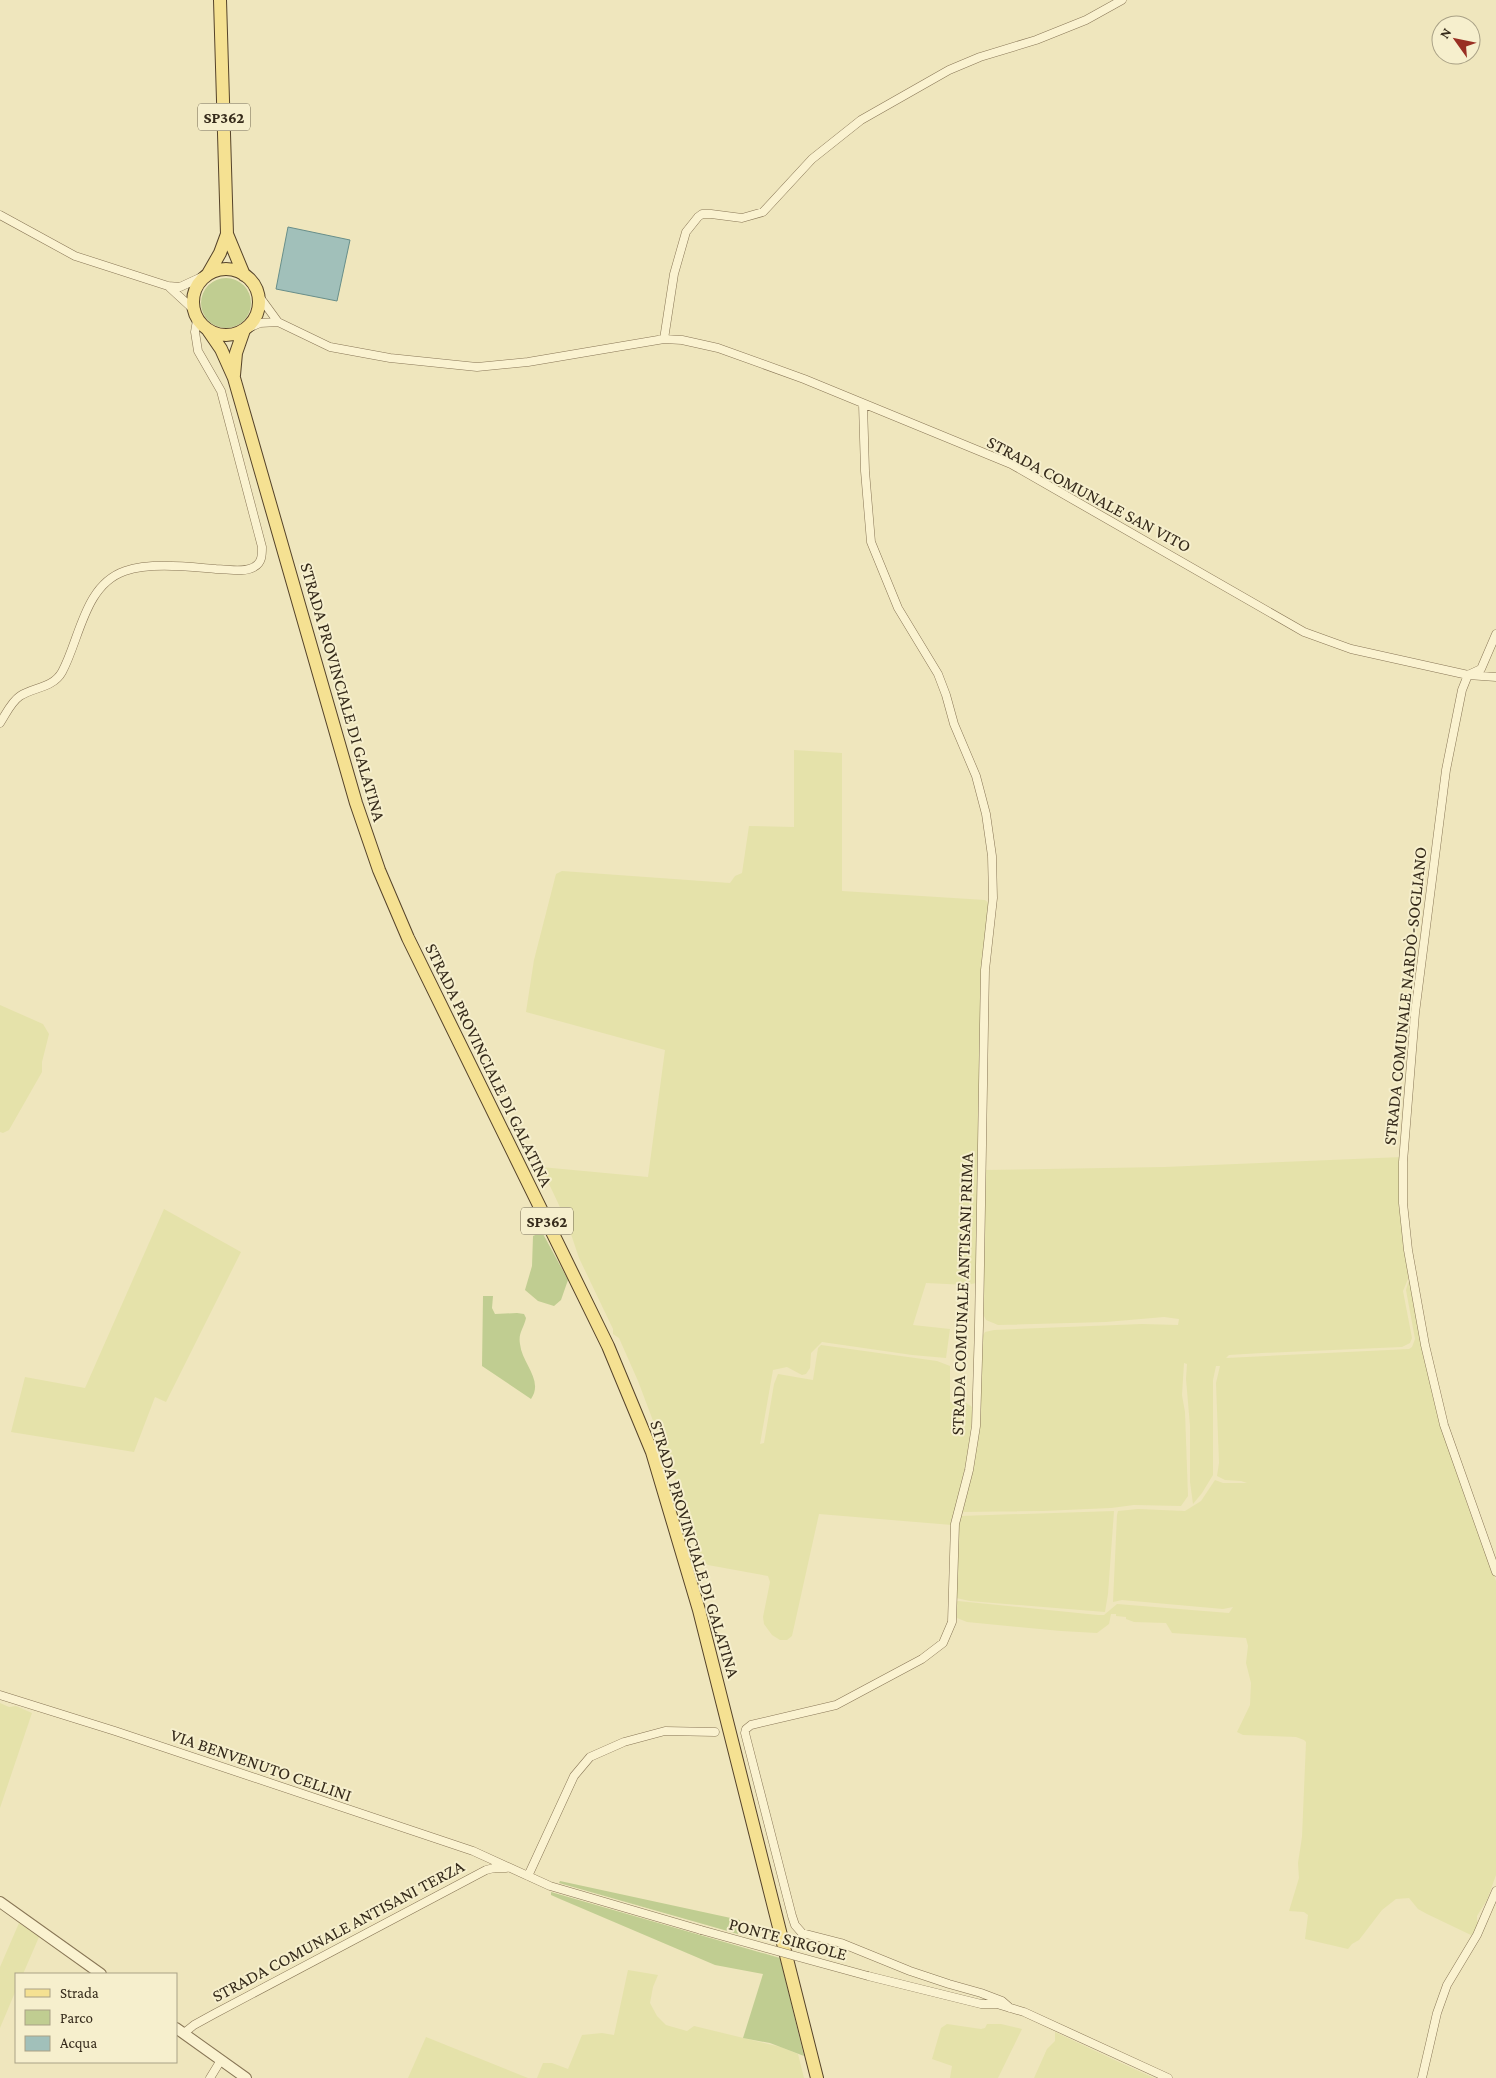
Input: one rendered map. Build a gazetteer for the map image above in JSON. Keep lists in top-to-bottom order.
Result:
{
  "streets": {
    "main road": ["SP362", "STRADA PROVINCIALE DI GALATINA"],
    "street": [
      "STRADA COMUNALE SAN VITO",
      "STRADA COMUNALE NARDÒ-SOGLIANO",
      "STRADA COMUNALE ANTISANI PRIMA",
      "VIA BENVENUTO CELLINI",
      "STRADA COMUNALE ANTISANI TERZA",
      "PONTE SIRGOLE"
    ]
  },
  "crossings": [
    ["SP362", "STRADA PROVINCIALE DI GALATINA"],
    ["STRADA COMUNALE SAN VITO", "STRADA COMUNALE NARDÒ-SOGLIANO"],
    ["STRADA COMUNALE SAN VITO", "STRADA COMUNALE ANTISANI PRIMA"],
    ["STRADA COMUNALE ANTISANI PRIMA", "PONTE SIRGOLE"],
    ["VIA BENVENUTO CELLINI", "STRADA COMUNALE ANTISANI TERZA"],
    ["VIA BENVENUTO CELLINI", "PONTE SIRGOLE"]
  ],
  "legend": ["Strada", "Parco", "Acqua"],
  "north": "top left"
}
